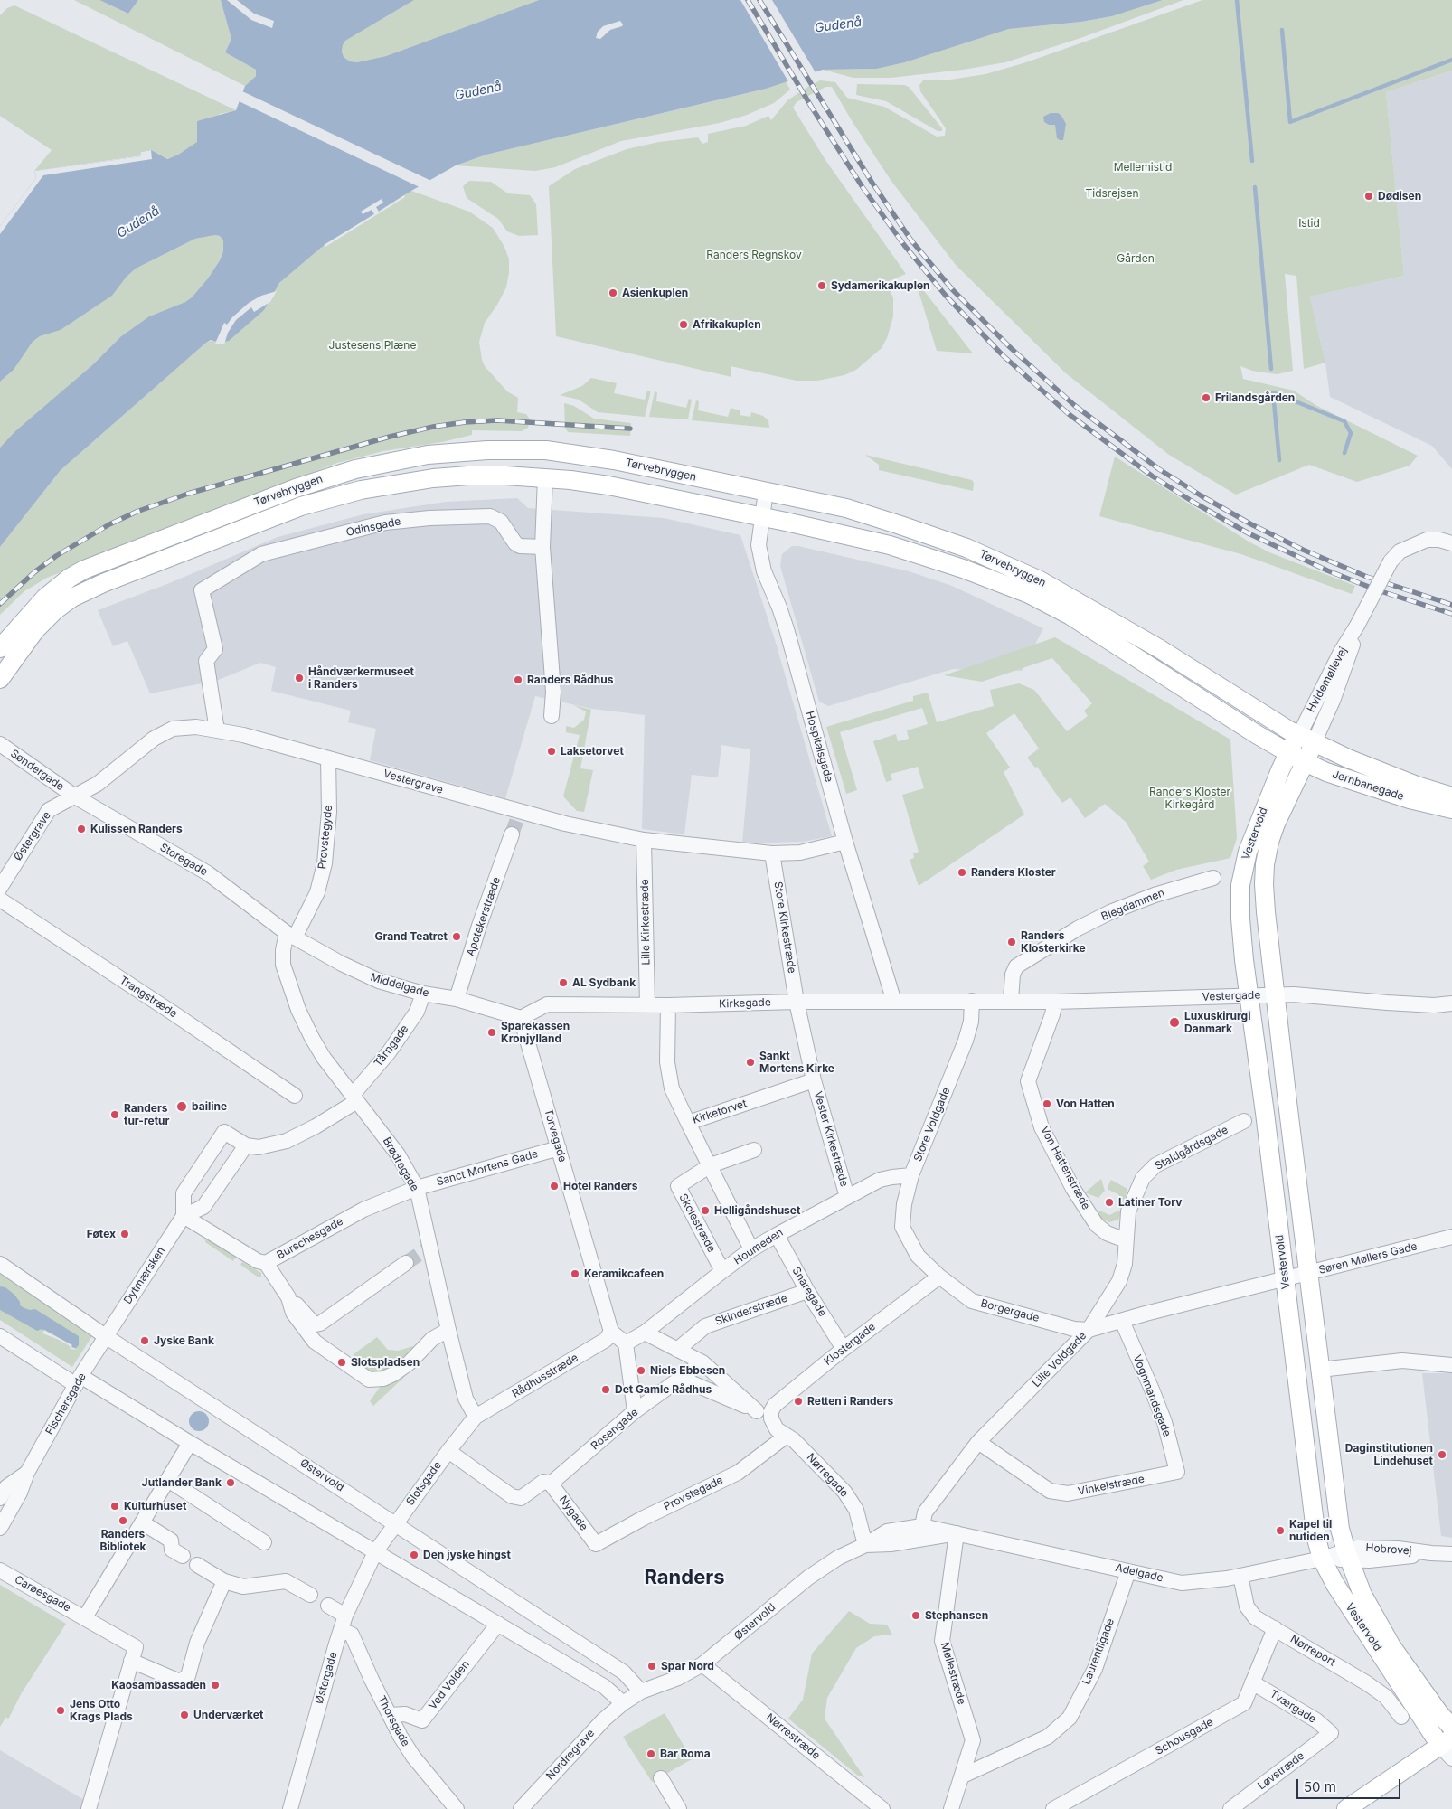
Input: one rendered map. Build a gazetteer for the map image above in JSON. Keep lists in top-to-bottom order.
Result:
{
  "streets": {
    "main road": ["Tørvebryggen", "Jernbanegade", "Vestervold"],
    "street": [
      "Odinsgade",
      "Hvidemøllevej",
      "Hospitalsgade",
      "Søndergade",
      "Vestergrave",
      "Østergrave",
      "Provstegyde",
      "Storegade",
      "Blegdammen",
      "Apotekerstræde",
      "Lille Kirkestræde",
      "Store Kirkestræde",
      "Middelgade",
      "Vestergade",
      "Trangstræde",
      "Kirkegade",
      "Tårngade",
      "Kirketorvet",
      "Store Voldgade",
      "Torvegade",
      "Vester Kirkestræde",
      "Staldgårdsgade",
      "Brødregade",
      "Sanct Mortens Gade",
      "Von Hattenstræde",
      "Skolestræde",
      "Burschesgade",
      "Houmeden",
      "Søren Møllers Gade",
      "Dytmærsken",
      "Snaregade",
      "Skinderstræde",
      "Borgergade",
      "Klostergade",
      "Lille Voldgade",
      "Rådhusstræde",
      "Vognmandsgade",
      "Fischersgade",
      "Rosengade",
      "Østervold",
      "Nørregade",
      "Slotsgade",
      "Vinkelstræde",
      "Provstegade",
      "Nygade",
      "Hobrovej",
      "Adelgade",
      "Carøesgade",
      "Nørreport",
      "Laurentiigade",
      "Møllestræde",
      "Østergade",
      "Ved Volden",
      "Tværgade",
      "Thorsgade",
      "Nørrestræde",
      "Schousgade",
      "Nordregrave",
      "Løvstræde"
    ]
  },
  "crossings": [
    ["Tørvebryggen", "Hvidemøllevej"],
    ["Tørvebryggen", "Hospitalsgade"],
    ["Tørvebryggen", "Jernbanegade"],
    ["Tørvebryggen", "Vestervold"],
    ["Odinsgade", "Vestergrave"],
    ["Hvidemøllevej", "Jernbanegade"],
    ["Hvidemøllevej", "Vestervold"],
    ["Hospitalsgade", "Vestergrave"],
    ["Hospitalsgade", "Kirkegade"],
    ["Søndergade", "Vestergrave"],
    ["Søndergade", "Østergrave"],
    ["Søndergade", "Storegade"],
    ["Vestergrave", "Østergrave"],
    ["Vestergrave", "Provstegyde"],
    ["Vestergrave", "Storegade"],
    ["Vestergrave", "Lille Kirkestræde"],
    ["Vestergrave", "Store Kirkestræde"],
    ["Jernbanegade", "Vestervold"],
    ["Vestervold", "Vestergade"],
    ["Vestervold", "Søren Møllers Gade"],
    ["Vestervold", "Lille Voldgade"],
    ["Vestervold", "Hobrovej"],
    ["Vestervold", "Adelgade"],
    ["Østergrave", "Storegade"],
    ["Provstegyde", "Storegade"],
    ["Provstegyde", "Middelgade"],
    ["Provstegyde", "Brødregade"],
    ["Storegade", "Middelgade"],
    ["Storegade", "Brødregade"],
    ["Blegdammen", "Vestergade"],
    ["Apotekerstræde", "Middelgade"],
    ["Lille Kirkestræde", "Kirkegade"],
    ["Store Kirkestræde", "Kirkegade"],
    ["Store Kirkestræde", "Vester Kirkestræde"],
    ["Middelgade", "Kirkegade"],
    ["Middelgade", "Tårngade"],
    ["Middelgade", "Torvegade"],
    ["Middelgade", "Brødregade"],
    ["Vestergade", "Von Hattenstræde"],
    ["Kirkegade", "Kirketorvet"],
    ["Kirkegade", "Store Voldgade"],
    ["Kirkegade", "Torvegade"],
    ["Kirkegade", "Vester Kirkestræde"],
    ["Tårngade", "Brødregade"],
    ["Kirketorvet", "Vester Kirkestræde"],
    ["Store Voldgade", "Houmeden"],
    ["Store Voldgade", "Borgergade"],
    ["Store Voldgade", "Klostergade"],
    ["Torvegade", "Sanct Mortens Gade"],
    ["Torvegade", "Rådhusstræde"],
    ["Vester Kirkestræde", "Houmeden"],
    ["Staldgårdsgade", "Von Hattenstræde"],
    ["Staldgårdsgade", "Borgergade"],
    ["Staldgårdsgade", "Lille Voldgade"],
    ["Brødregade", "Sanct Mortens Gade"],
    ["Brødregade", "Burschesgade"],
    ["Brødregade", "Rådhusstræde"],
    ["Brødregade", "Slotsgade"],
    ["Sanct Mortens Gade", "Burschesgade"],
    ["Skolestræde", "Houmeden"],
    ["Burschesgade", "Dytmærsken"],
    ["Houmeden", "Snaregade"],
    ["Søren Møllers Gade", "Lille Voldgade"],
    ["Dytmærsken", "Fischersgade"],
    ["Dytmærsken", "Østervold"],
    ["Snaregade", "Skinderstræde"],
    ["Snaregade", "Klostergade"],
    ["Borgergade", "Klostergade"],
    ["Borgergade", "Lille Voldgade"],
    ["Klostergade", "Nørregade"],
    ["Lille Voldgade", "Vognmandsgade"],
    ["Lille Voldgade", "Østervold"],
    ["Lille Voldgade", "Vinkelstræde"],
    ["Lille Voldgade", "Adelgade"],
    ["Rådhusstræde", "Slotsgade"],
    ["Vognmandsgade", "Vinkelstræde"],
    ["Fischersgade", "Østervold"],
    ["Rosengade", "Nygade"],
    ["Østervold", "Nørregade"],
    ["Østervold", "Slotsgade"],
    ["Østervold", "Adelgade"],
    ["Østervold", "Nørrestræde"],
    ["Østervold", "Nordregrave"],
    ["Nørregade", "Provstegade"],
    ["Slotsgade", "Østergade"],
    ["Provstegade", "Nygade"],
    ["Hobrovej", "Adelgade"],
    ["Adelgade", "Nørreport"],
    ["Adelgade", "Laurentiigade"],
    ["Adelgade", "Møllestræde"],
    ["Nørreport", "Schousgade"],
    ["Laurentiigade", "Møllestræde"],
    ["Østergade", "Thorsgade"],
    ["Ved Volden", "Thorsgade"],
    ["Tværgade", "Schousgade"],
    ["Tværgade", "Løvstræde"]
  ],
  "districts": ["Randers"],
  "water": ["Gudenå"],
  "parks": [
    "Mellemistid",
    "Tidsrejsen",
    "Istid",
    "Randers Regnskov",
    "Gården",
    "Justesens Plæne",
    "Randers Kloster Kirkegård"
  ],
  "places": [
    "Dødisen",
    "Sydamerikakuplen",
    "Asienkuplen",
    "Afrikakuplen",
    "Frilandsgården",
    "Håndværkermuseet i Randers",
    "Randers Rådhus",
    "Laksetorvet",
    "Kulissen Randers",
    "Randers Kloster",
    "Grand Teatret",
    "Randers Klosterkirke",
    "AL Sydbank",
    "Luxuskirurgi Danmark",
    "Sparekassen Kronjylland",
    "Sankt Mortens Kirke",
    "Von Hatten",
    "bailine",
    "Randers tur-retur",
    "Hotel Randers",
    "Latiner Torv",
    "Helligåndshuset",
    "Føtex",
    "Keramikcafeen",
    "Jyske Bank",
    "Slotspladsen",
    "Niels Ebbesen",
    "Det Gamle Rådhus",
    "Retten i Randers",
    "Daginstitutionen Lindehuset",
    "Jutlander Bank",
    "Kulturhuset",
    "Randers Bibliotek",
    "Kapel til nutiden",
    "Den jyske hingst",
    "Stephansen",
    "Spar Nord",
    "Kaosambassaden",
    "Jens Otto Krags Plads",
    "Underværket",
    "Bar Roma"
  ],
  "scale_bar": "50 m"
}
